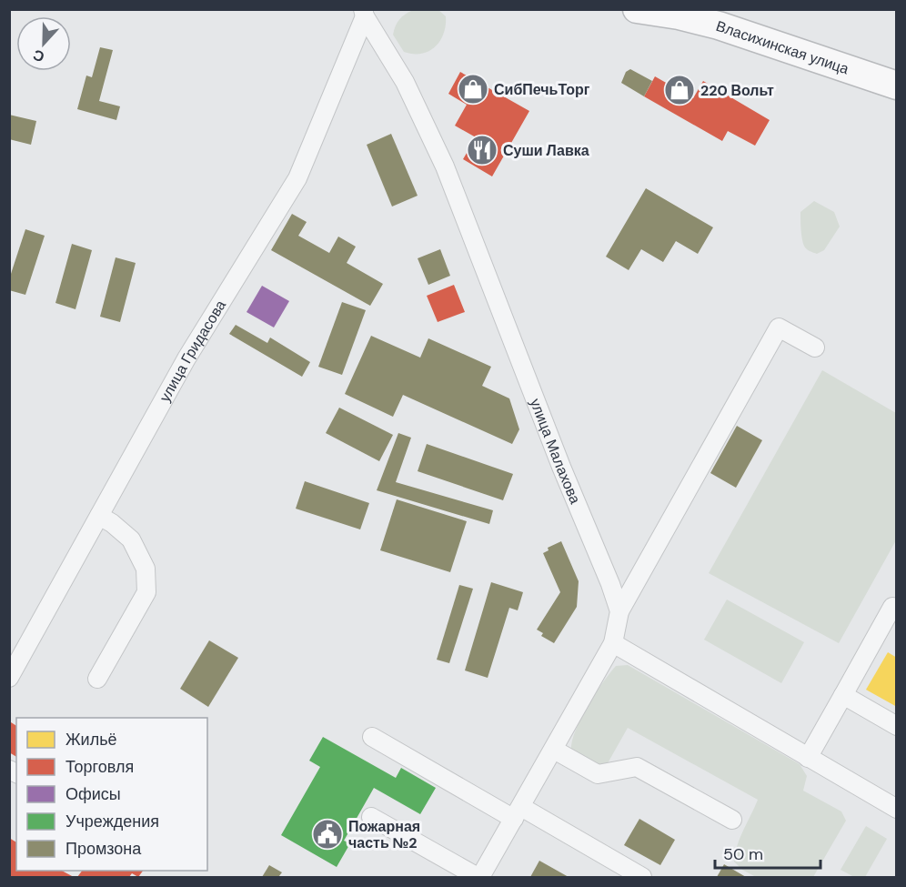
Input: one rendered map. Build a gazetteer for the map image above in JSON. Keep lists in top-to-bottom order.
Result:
{
  "streets": {
    "highway": ["Власихинская улица"],
    "street": ["улица Гридасова", "улица Малахова"]
  },
  "crossings": [
    ["улица Гридасова", "улица Малахова"]
  ],
  "places": {
    "shop": ["СибПечьТорг", "220 Вольт"],
    "restaurant": ["Суши Лавка"],
    "public building": ["Пожарная часть №2"]
  },
  "legend": [
    "Жильё",
    "Торговля",
    "Офисы",
    "Учреждения",
    "Промзона"
  ],
  "scale_bar": "50 m",
  "north": "bottom"
}
